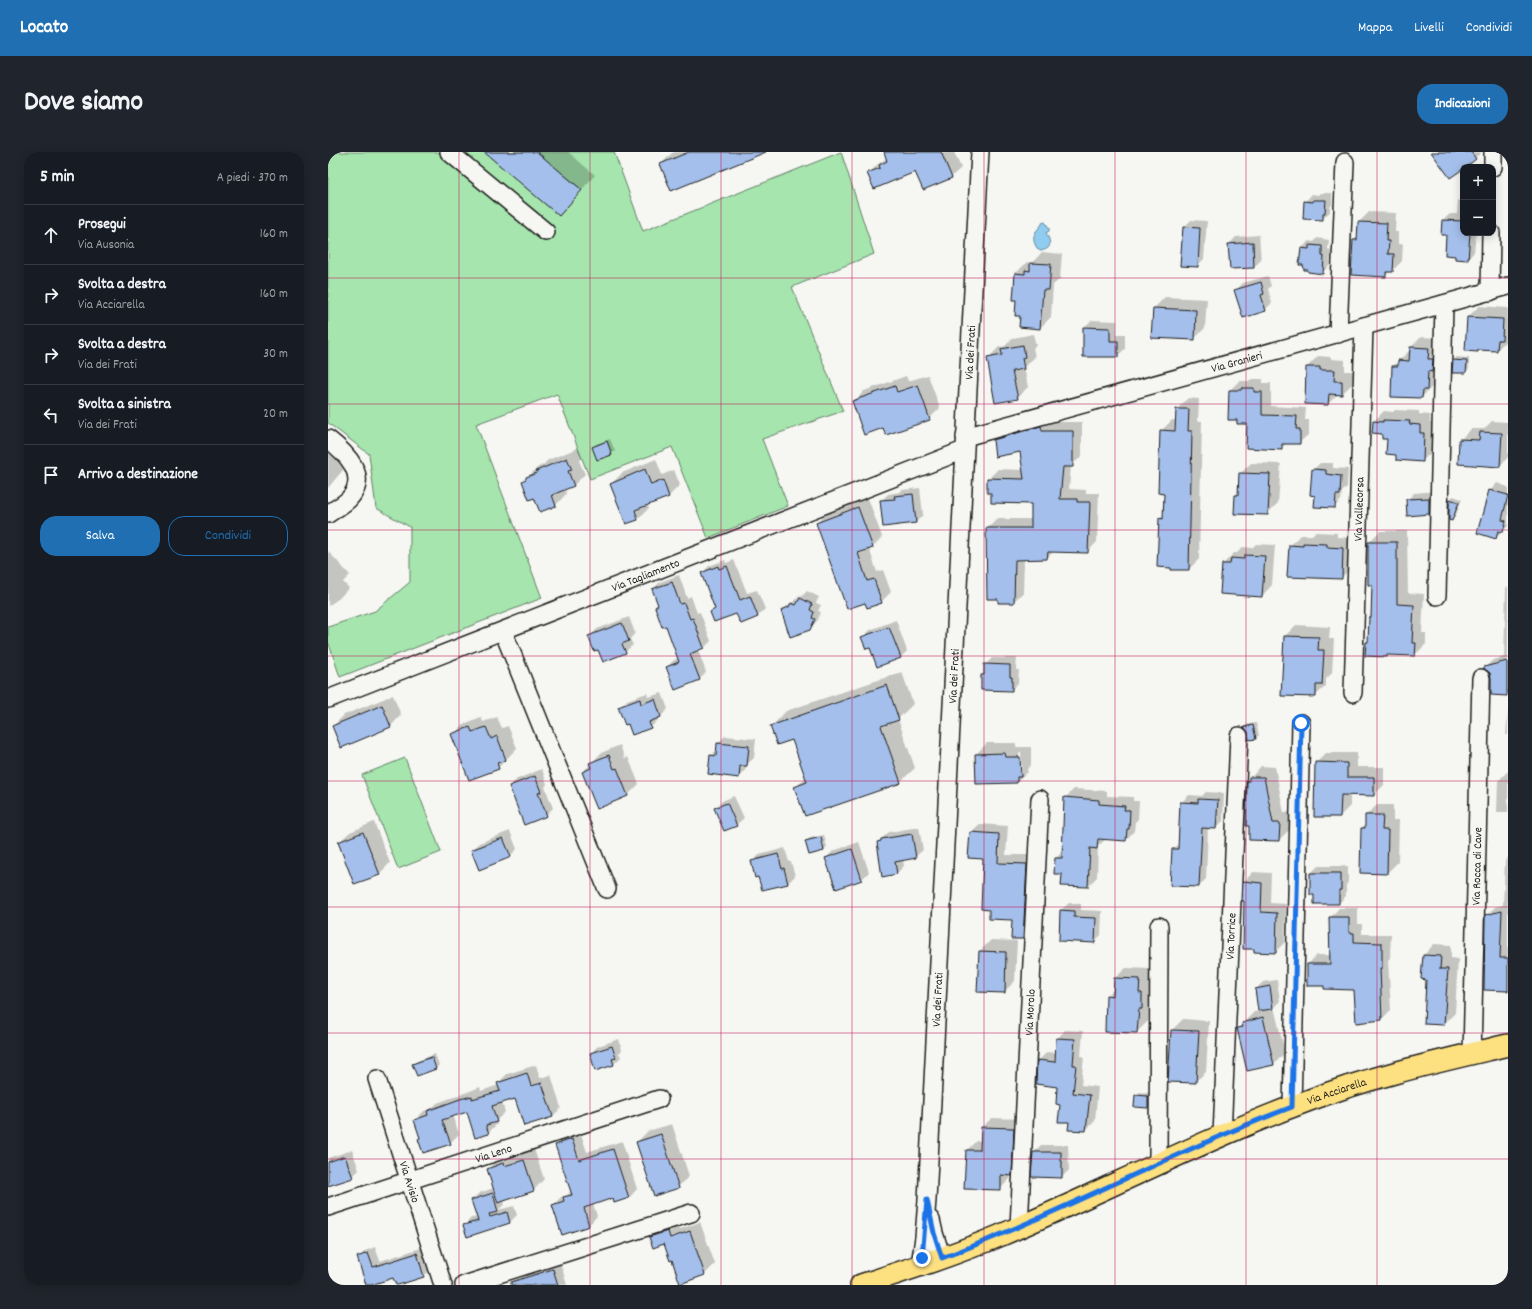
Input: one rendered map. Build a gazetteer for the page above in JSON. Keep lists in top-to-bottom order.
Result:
{
  "streets": {
    "main road": ["Via Acciarella"],
    "street": [
      "Via dei Frati",
      "Via Granieri",
      "Via Vallecorsa",
      "Via Tagliamento",
      "Via Rocca di Cave",
      "Via Torrice",
      "Via Morolo",
      "Via Leno",
      "Via Avisio"
    ]
  },
  "crossings": [
    ["Via dei Frati", "Via Granieri"],
    ["Via dei Frati", "Via Tagliamento"],
    ["Via dei Frati", "Via Acciarella"],
    ["Via Granieri", "Via Vallecorsa"],
    ["Via Granieri", "Via Tagliamento"],
    ["Via Rocca di Cave", "Via Acciarella"],
    ["Via Torrice", "Via Acciarella"],
    ["Via Morolo", "Via Acciarella"],
    ["Via Leno", "Via Avisio"]
  ],
  "page": {
    "header": "Locato",
    "nav": ["Mappa", "Livelli", "Condividi"],
    "title": "Dove siamo",
    "buttons": [
      "Indicazioni",
      ["Salva", "Condividi"]
    ],
    "heading": ["5 min", "A piedi · 370 m"],
    "map_buttons": ["+", "−"],
    "list": [
      ["Prosegui", "Via Ausonia", "160 m"],
      ["Svolta a destra", "Via Acciarella", "160 m"],
      ["Svolta a destra", "Via dei Frati", "30 m"],
      ["Svolta a sinistra", "Via dei Frati", "20 m"],
      "Arrivo a destinazione"
    ]
  }
}
